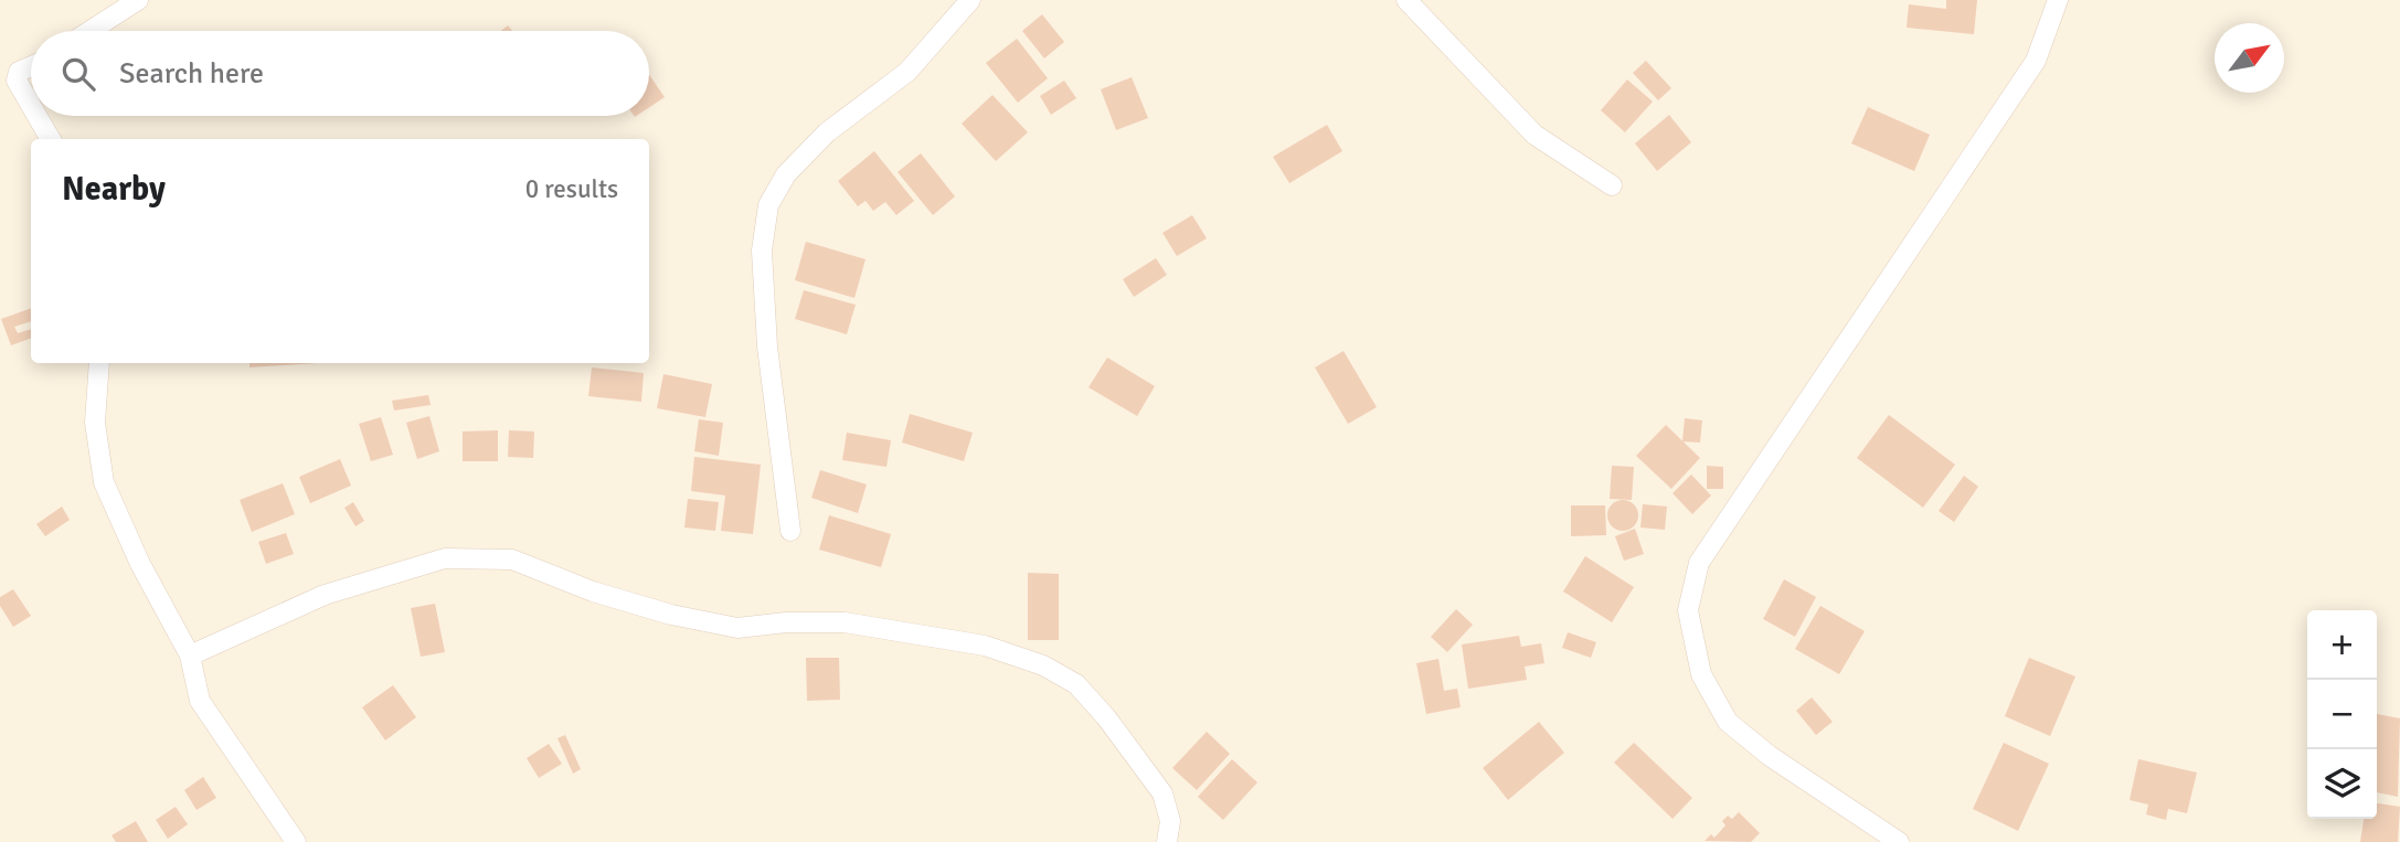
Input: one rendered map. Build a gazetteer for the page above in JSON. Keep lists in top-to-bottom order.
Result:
{
  "north": "top right",
  "page": {
    "search": "Search here",
    "heading": ["Nearby", "0 results"],
    "map_buttons": ["+", "−"]
  }
}
